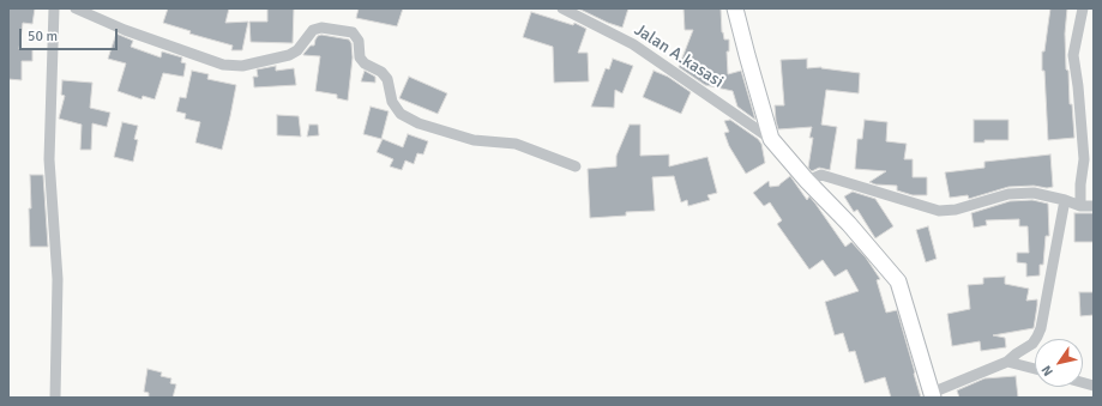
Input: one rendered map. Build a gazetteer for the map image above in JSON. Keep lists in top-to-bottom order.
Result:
{
  "streets": {
    "street": ["Jalan A.kasasi"]
  },
  "scale_bar": "50 m",
  "north": "bottom left"
}
